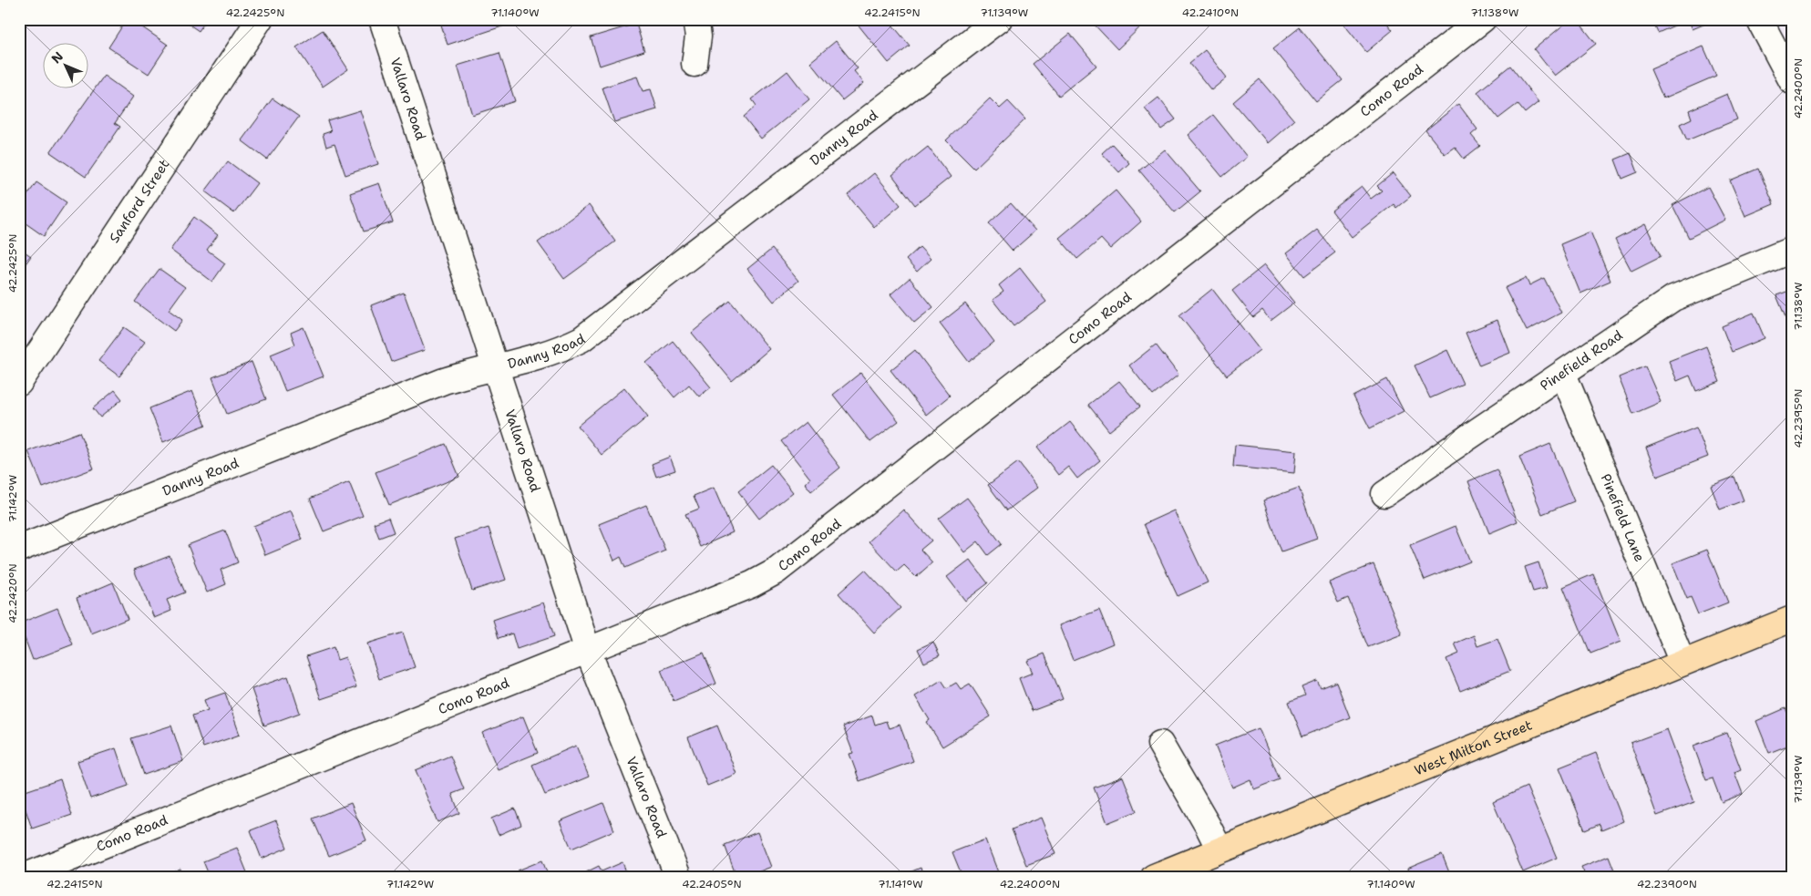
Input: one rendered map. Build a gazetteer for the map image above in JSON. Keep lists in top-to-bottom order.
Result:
{
  "streets": {
    "main road": ["West Milton Street"],
    "street": [
      "Como Road",
      "Vallaro Road",
      "Danny Road",
      "Sanford Street",
      "Pinefield Road",
      "Pinefield Lane"
    ]
  },
  "crossings": [
    ["Como Road", "Vallaro Road"],
    ["Vallaro Road", "Danny Road"],
    ["Pinefield Road", "Pinefield Lane"],
    ["Pinefield Lane", "West Milton Street"]
  ],
  "north": "top left",
  "coordinates": [
    "42.2425°N",
    "71.140°W",
    "42.2415°N",
    "71.139°W",
    "42.2410°N",
    "71.138°W",
    "42.2400°N",
    "42.2395°N",
    "71.142°W",
    "42.2420°N",
    "42.2405°N",
    "71.141°W",
    "42.2390°N"
  ]
}
